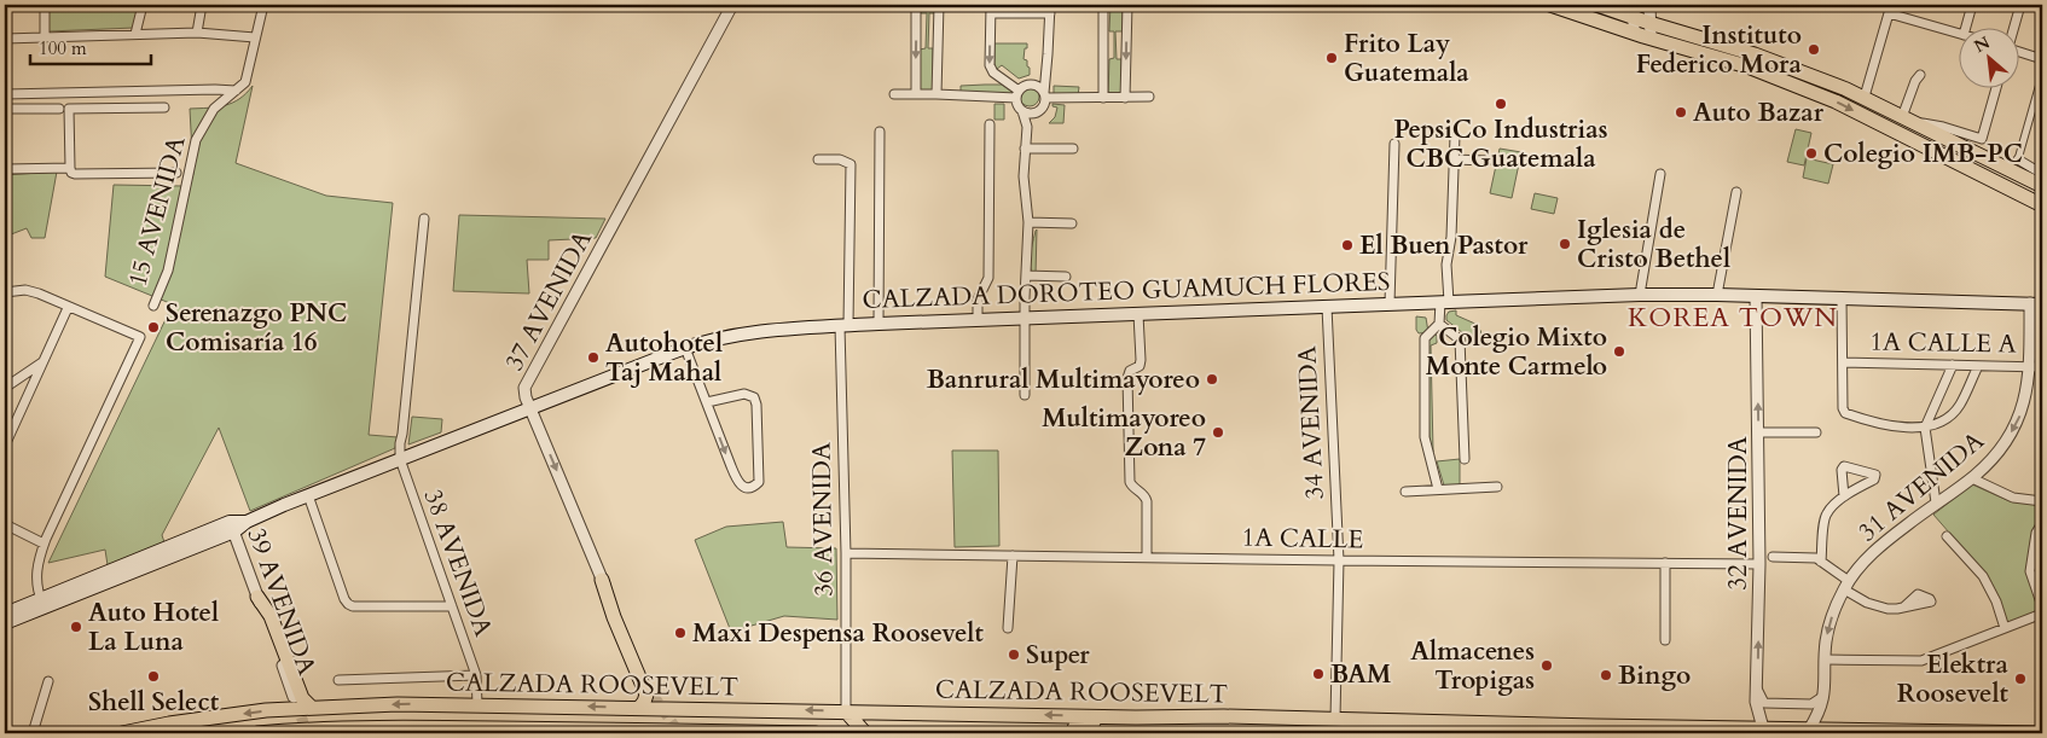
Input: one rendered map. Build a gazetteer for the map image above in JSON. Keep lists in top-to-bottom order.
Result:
{
  "streets": {
    "main road": ["CALZADA DOROTEO GUAMUCH FLORES", "CALZADA ROOSEVELT"],
    "street": [
      "15 AVENIDA",
      "37 AVENIDA",
      "1A CALLE A",
      "34 AVENIDA",
      "31 AVENIDA",
      "32 AVENIDA",
      "36 AVENIDA",
      "1A CALLE",
      "38 AVENIDA",
      "39 AVENIDA"
    ]
  },
  "crossings": [
    ["CALZADA DOROTEO GUAMUCH FLORES", "37 AVENIDA"],
    ["CALZADA DOROTEO GUAMUCH FLORES", "34 AVENIDA"],
    ["CALZADA DOROTEO GUAMUCH FLORES", "31 AVENIDA"],
    ["CALZADA DOROTEO GUAMUCH FLORES", "32 AVENIDA"],
    ["CALZADA DOROTEO GUAMUCH FLORES", "36 AVENIDA"],
    ["CALZADA DOROTEO GUAMUCH FLORES", "38 AVENIDA"],
    ["CALZADA DOROTEO GUAMUCH FLORES", "39 AVENIDA"],
    ["1A CALLE A", "31 AVENIDA"],
    ["34 AVENIDA", "1A CALLE"],
    ["34 AVENIDA", "CALZADA ROOSEVELT"],
    ["31 AVENIDA", "CALZADA ROOSEVELT"],
    ["32 AVENIDA", "1A CALLE"],
    ["32 AVENIDA", "CALZADA ROOSEVELT"],
    ["36 AVENIDA", "1A CALLE"],
    ["36 AVENIDA", "CALZADA ROOSEVELT"],
    ["38 AVENIDA", "CALZADA ROOSEVELT"]
  ],
  "districts": ["KOREA TOWN"],
  "places": [
    "Instituto Federico Mora",
    "Frito Lay Guatemala",
    "PepsiCo Industrias CBC Guatemala",
    "Auto Bazar",
    "Colegio IMB-PC",
    "Iglesia de Cristo Bethel",
    "El Buen Pastor",
    "Serenazgo PNC Comisaría 16",
    "Colegio Mixto Monte Carmelo",
    "Autohotel Taj Mahal",
    "Banrural Multimayoreo",
    "Multimayoreo Zona 7",
    "Auto Hotel La Luna",
    "Maxi Despensa Roosevelt",
    "Super",
    "Almacenes Tropigas",
    "BAM",
    "Bingo",
    "Shell Select",
    "Elektra Roosevelt"
  ],
  "scale_bar": "100 m",
  "north": "top left"
}
